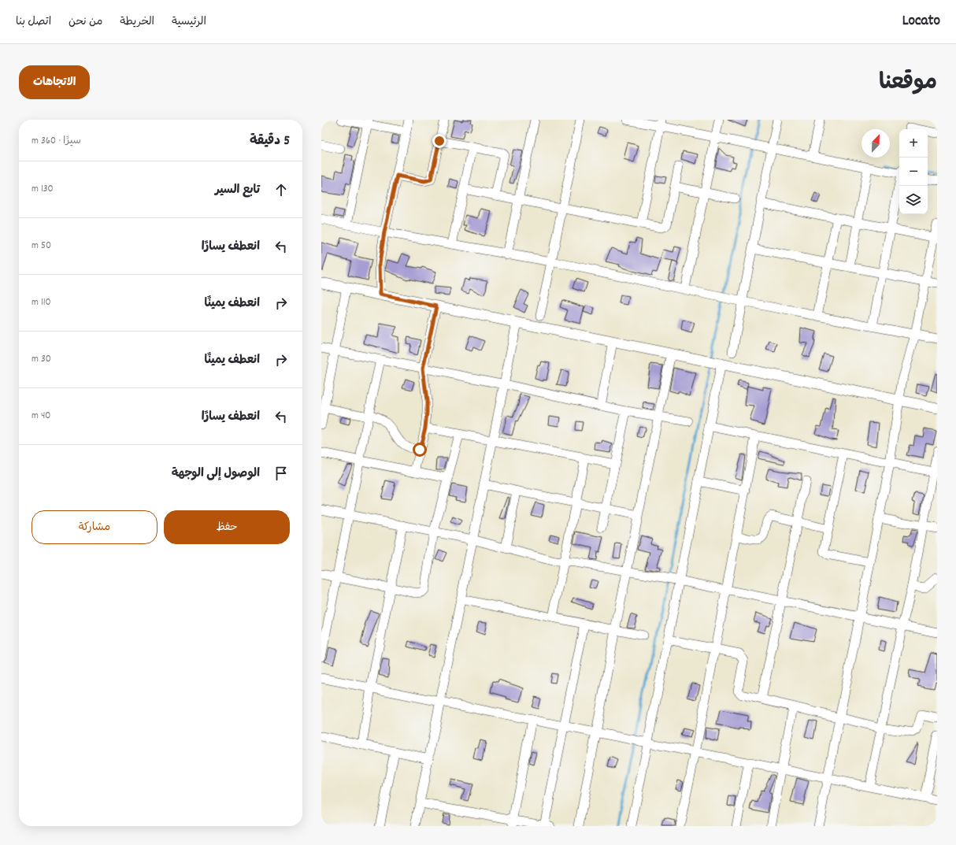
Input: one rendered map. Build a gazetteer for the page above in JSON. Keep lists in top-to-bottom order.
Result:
{
  "north": "top right",
  "page": {
    "header": "Locato",
    "nav": [
      "الرئيسية",
      "الخريطة",
      "من نحن",
      "اتصل بنا"
    ],
    "title": "موقعنا",
    "buttons": [
      "الاتجاهات",
      ["حفظ", "مشاركة"]
    ],
    "heading": ["5 دقيقة", "سيرًا · 360 m"],
    "map_buttons": ["+", "−"],
    "list": [
      ["تابع السير", "130 m"],
      ["انعطف يسارًا", "50 m"],
      ["انعطف يمينًا", "110 m"],
      ["انعطف يمينًا", "30 m"],
      ["انعطف يسارًا", "40 m"],
      "الوصول إلى الوجهة"
    ]
  }
}
